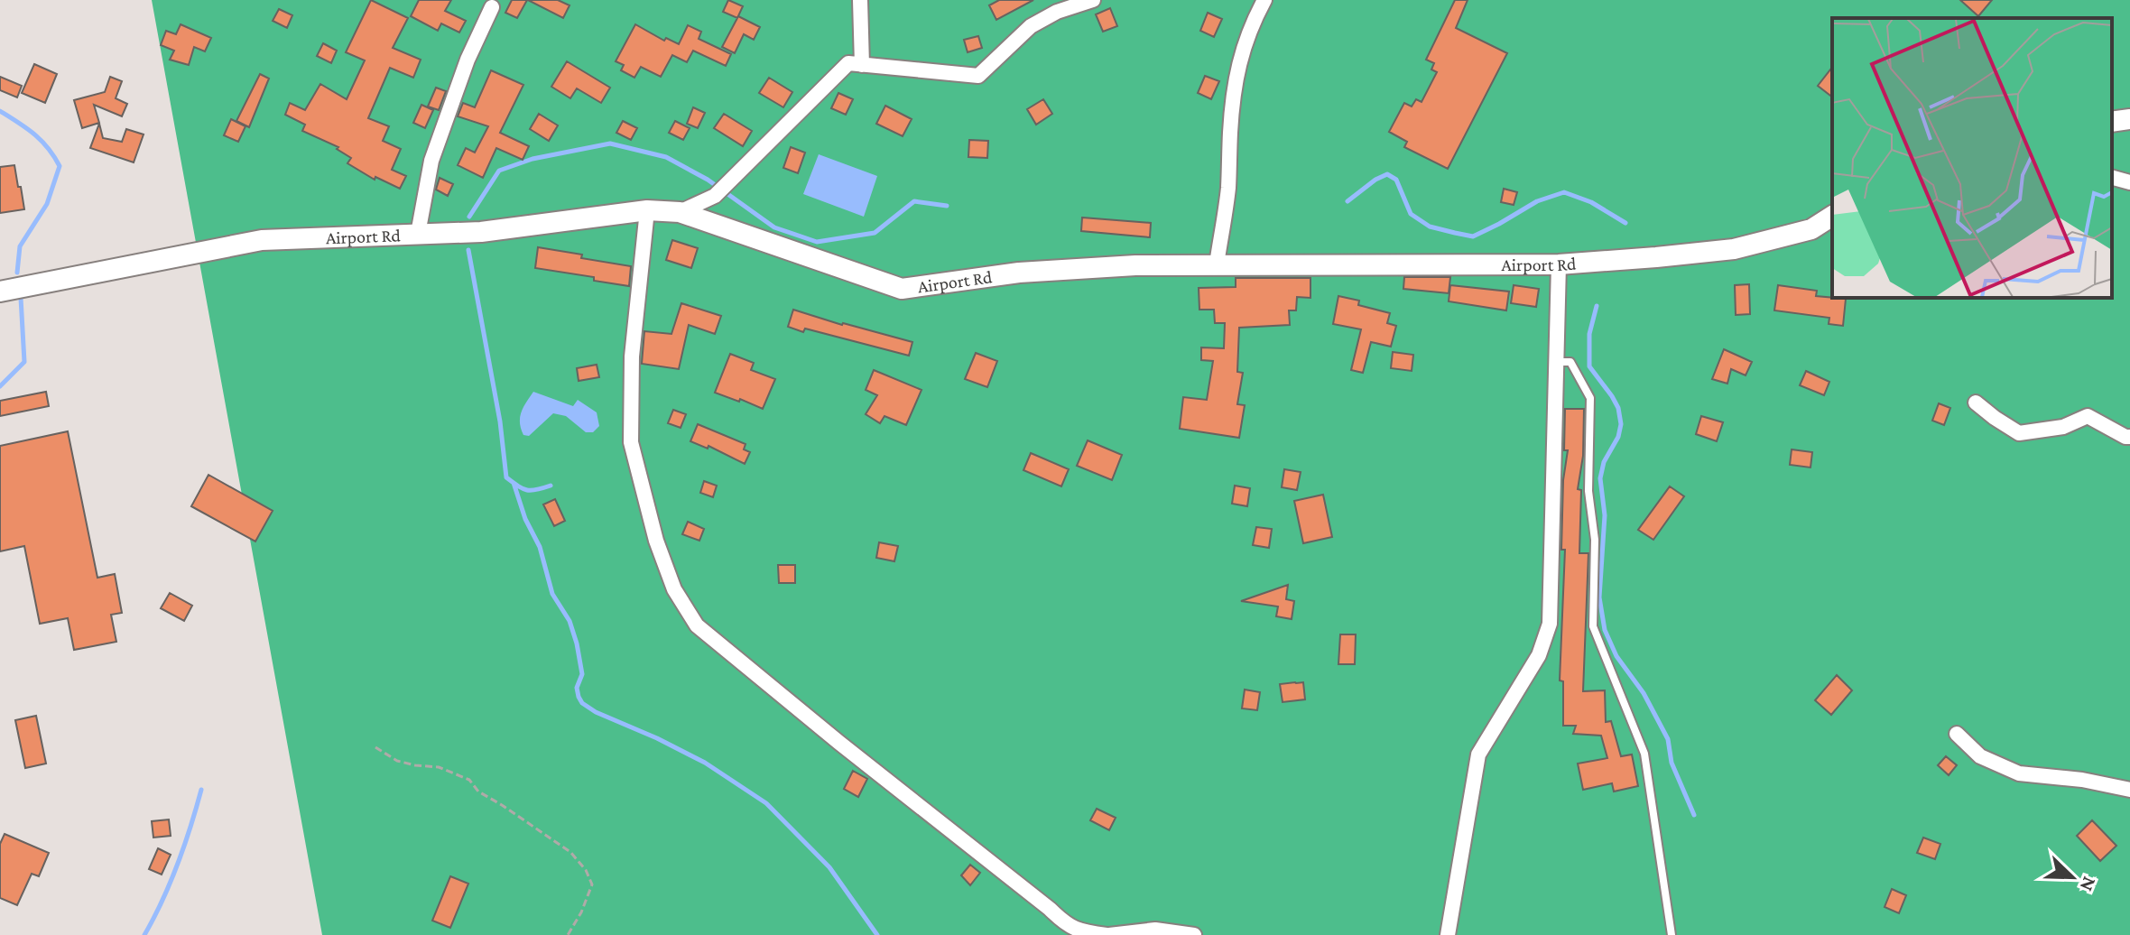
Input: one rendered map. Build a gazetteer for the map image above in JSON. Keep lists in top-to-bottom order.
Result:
{
  "streets": {
    "main road": ["Airport Rd"]
  },
  "north": "bottom right"
}
